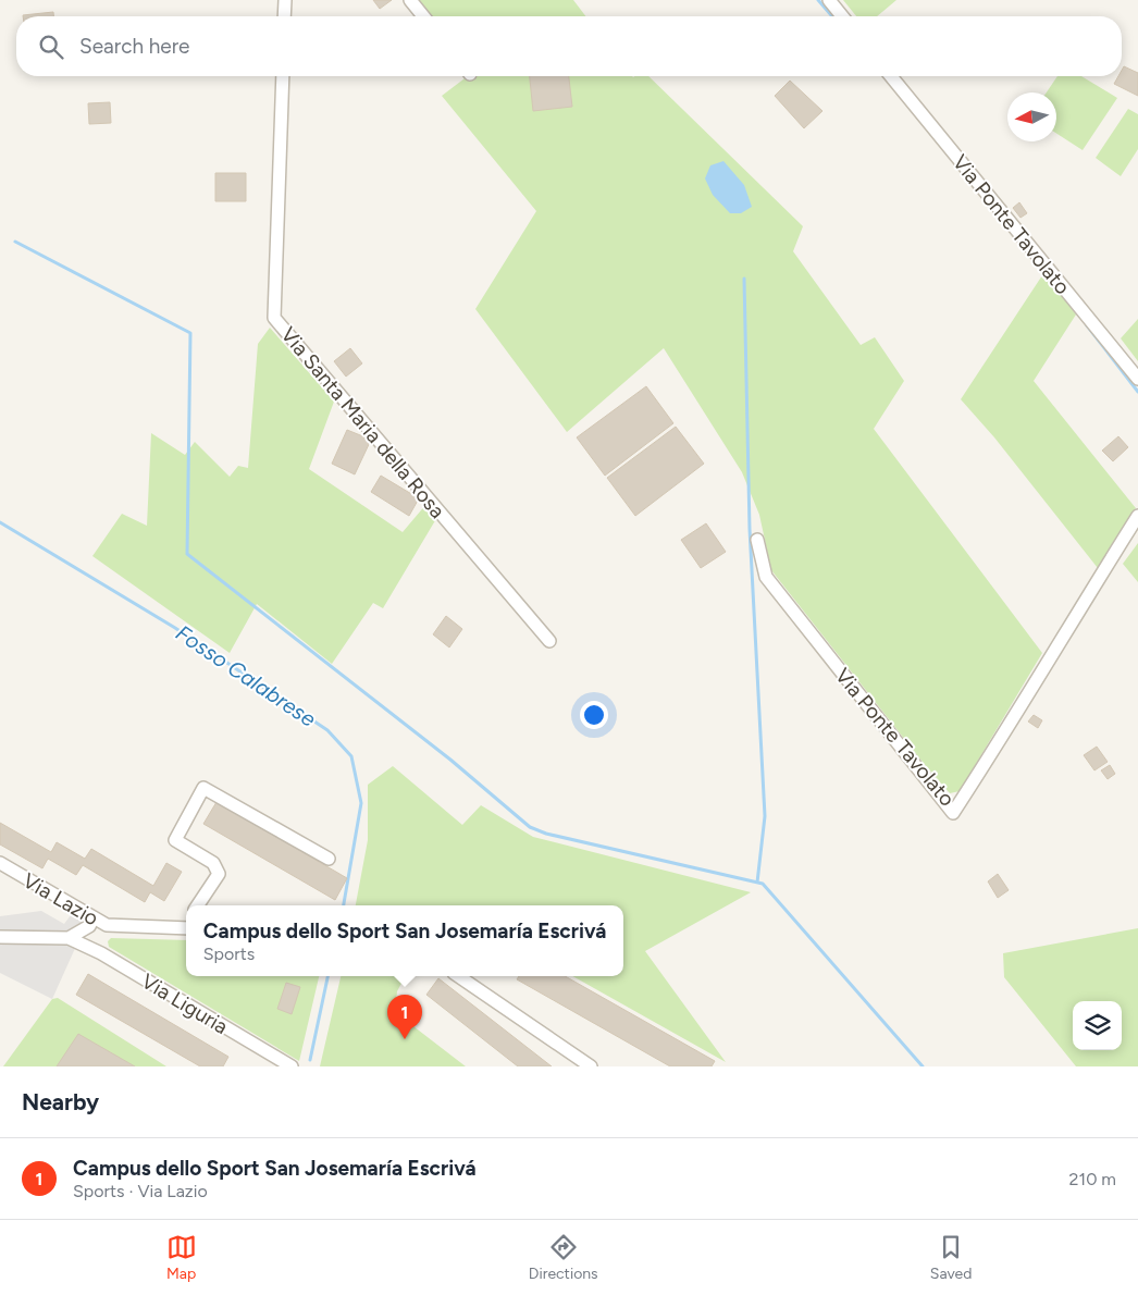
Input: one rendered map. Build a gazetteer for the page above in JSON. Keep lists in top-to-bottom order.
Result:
{
  "streets": {
    "street": [
      "Via Ponte Tavolato",
      "Via Santa Maria della Rosa",
      "Via Lazio",
      "Via Liguria"
    ]
  },
  "water": ["Fosso Calabrese"],
  "north": "left",
  "page": {
    "search": "Search here",
    "popup": ["Campus dello Sport San Josemaría Escrivá", "Sports"],
    "pins": "1",
    "heading": "Nearby",
    "list": [
      {
        "mark": "1",
        "name": "Campus dello Sport San Josemaría Escrivá",
        "note": "Sports · Via Lazio",
        "value": "210 m"
      }
    ],
    "nav": ["Map", "Directions", "Saved"]
  }
}
